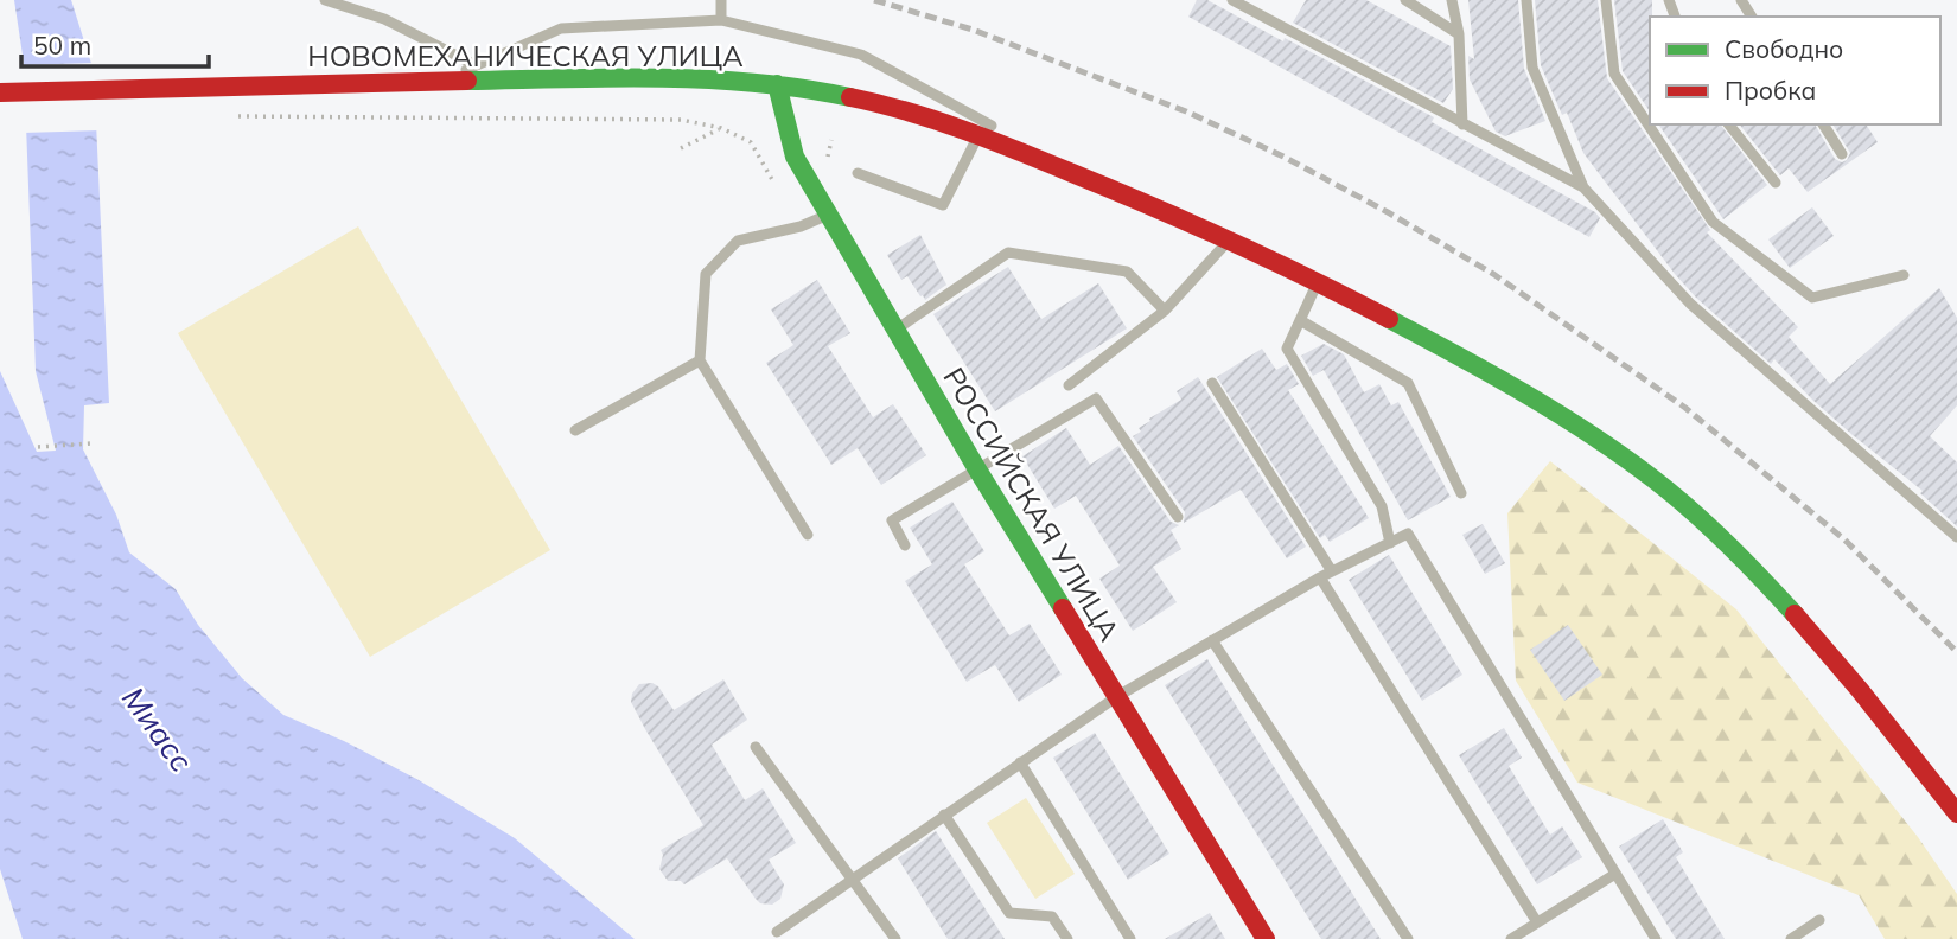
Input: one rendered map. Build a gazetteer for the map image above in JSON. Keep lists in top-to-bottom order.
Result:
{
  "streets": {
    "main road": ["НОВОМЕХАНИЧЕСКАЯ УЛИЦА", "РОССИЙСКАЯ УЛИЦА"]
  },
  "crossings": [
    ["НОВОМЕХАНИЧЕСКАЯ УЛИЦА", "РОССИЙСКАЯ УЛИЦА"]
  ],
  "water": ["Миасс"],
  "legend": ["Свободно", "Пробка"],
  "scale_bar": "50 m"
}
